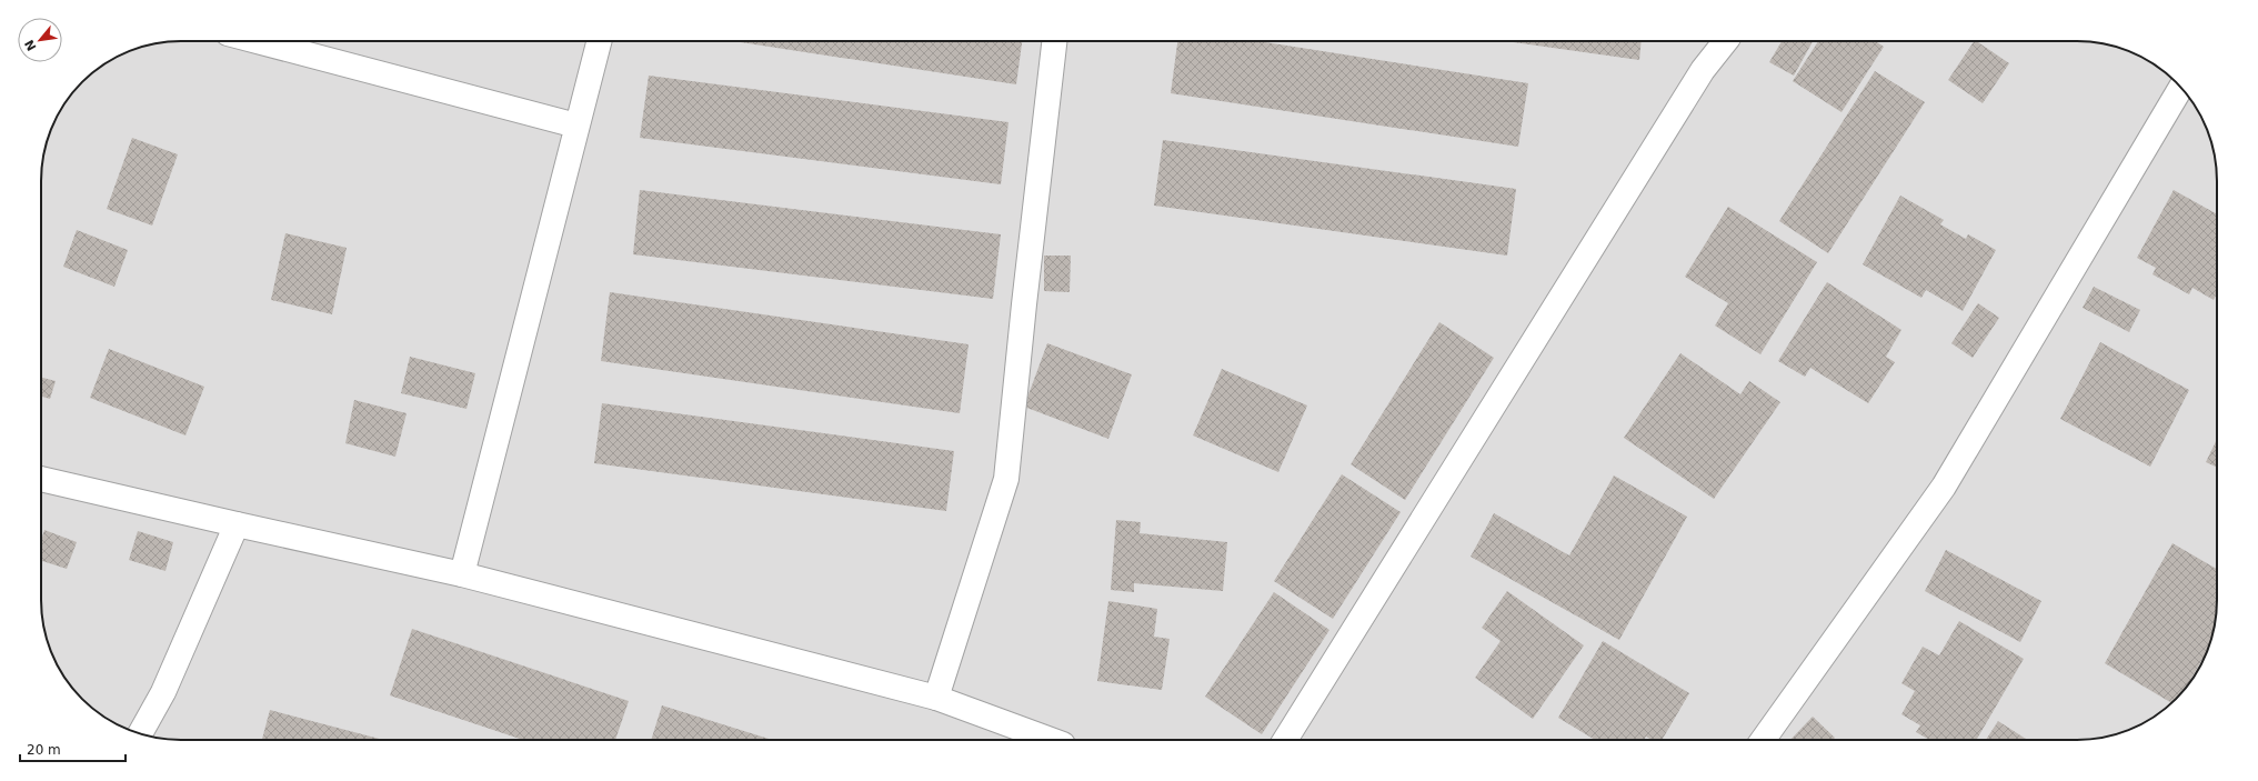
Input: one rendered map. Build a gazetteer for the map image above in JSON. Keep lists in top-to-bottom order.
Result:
{
  "scale_bar": "20 m",
  "north": "bottom left"
}
